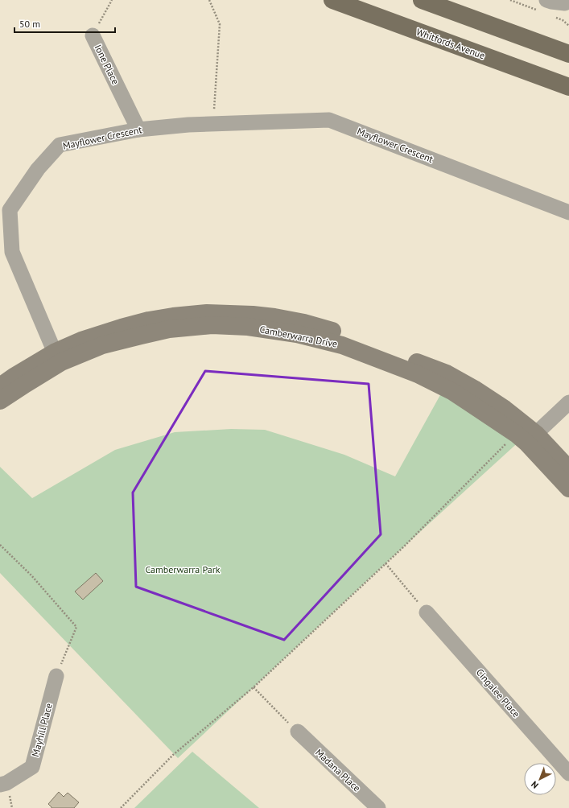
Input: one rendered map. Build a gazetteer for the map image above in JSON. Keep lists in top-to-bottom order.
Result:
{
  "streets": {
    "main road": ["Whitfords Avenue"],
    "street": [
      "Ione Place",
      "Mayflower Crescent",
      "Camberwarra Drive",
      "Cingalee Place",
      "Mayhill Place",
      "Madana Place"
    ]
  },
  "crossings": [
    ["Ione Place", "Mayflower Crescent"],
    ["Mayflower Crescent", "Camberwarra Drive"]
  ],
  "parks": ["Camberwarra Park"],
  "scale_bar": "50 m",
  "north": "bottom left"
}
